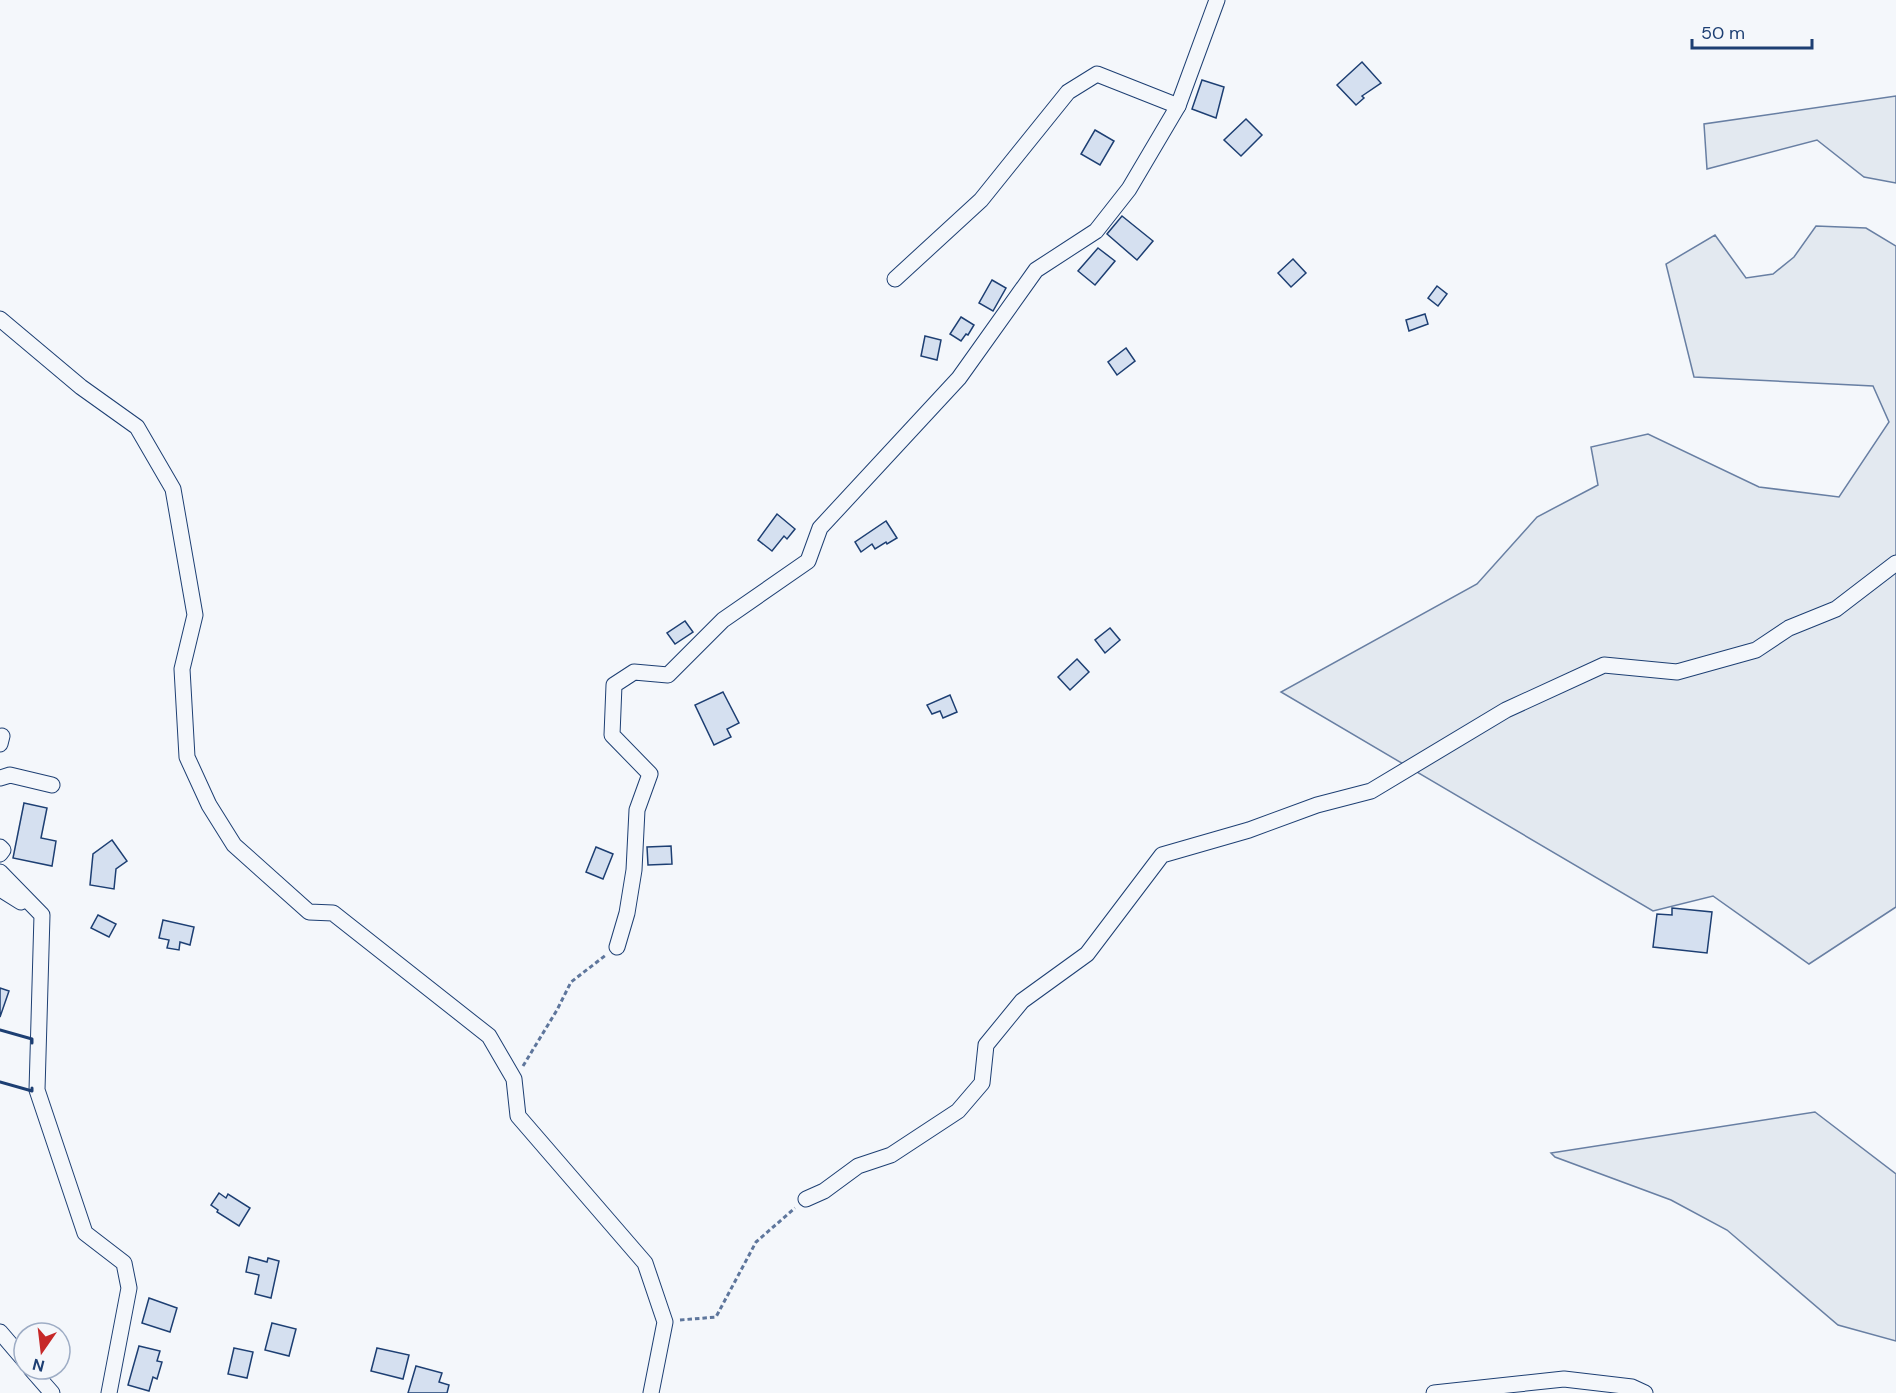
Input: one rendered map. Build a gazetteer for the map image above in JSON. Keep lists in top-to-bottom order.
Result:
{
  "scale_bar": "50 m",
  "north": "bottom"
}
